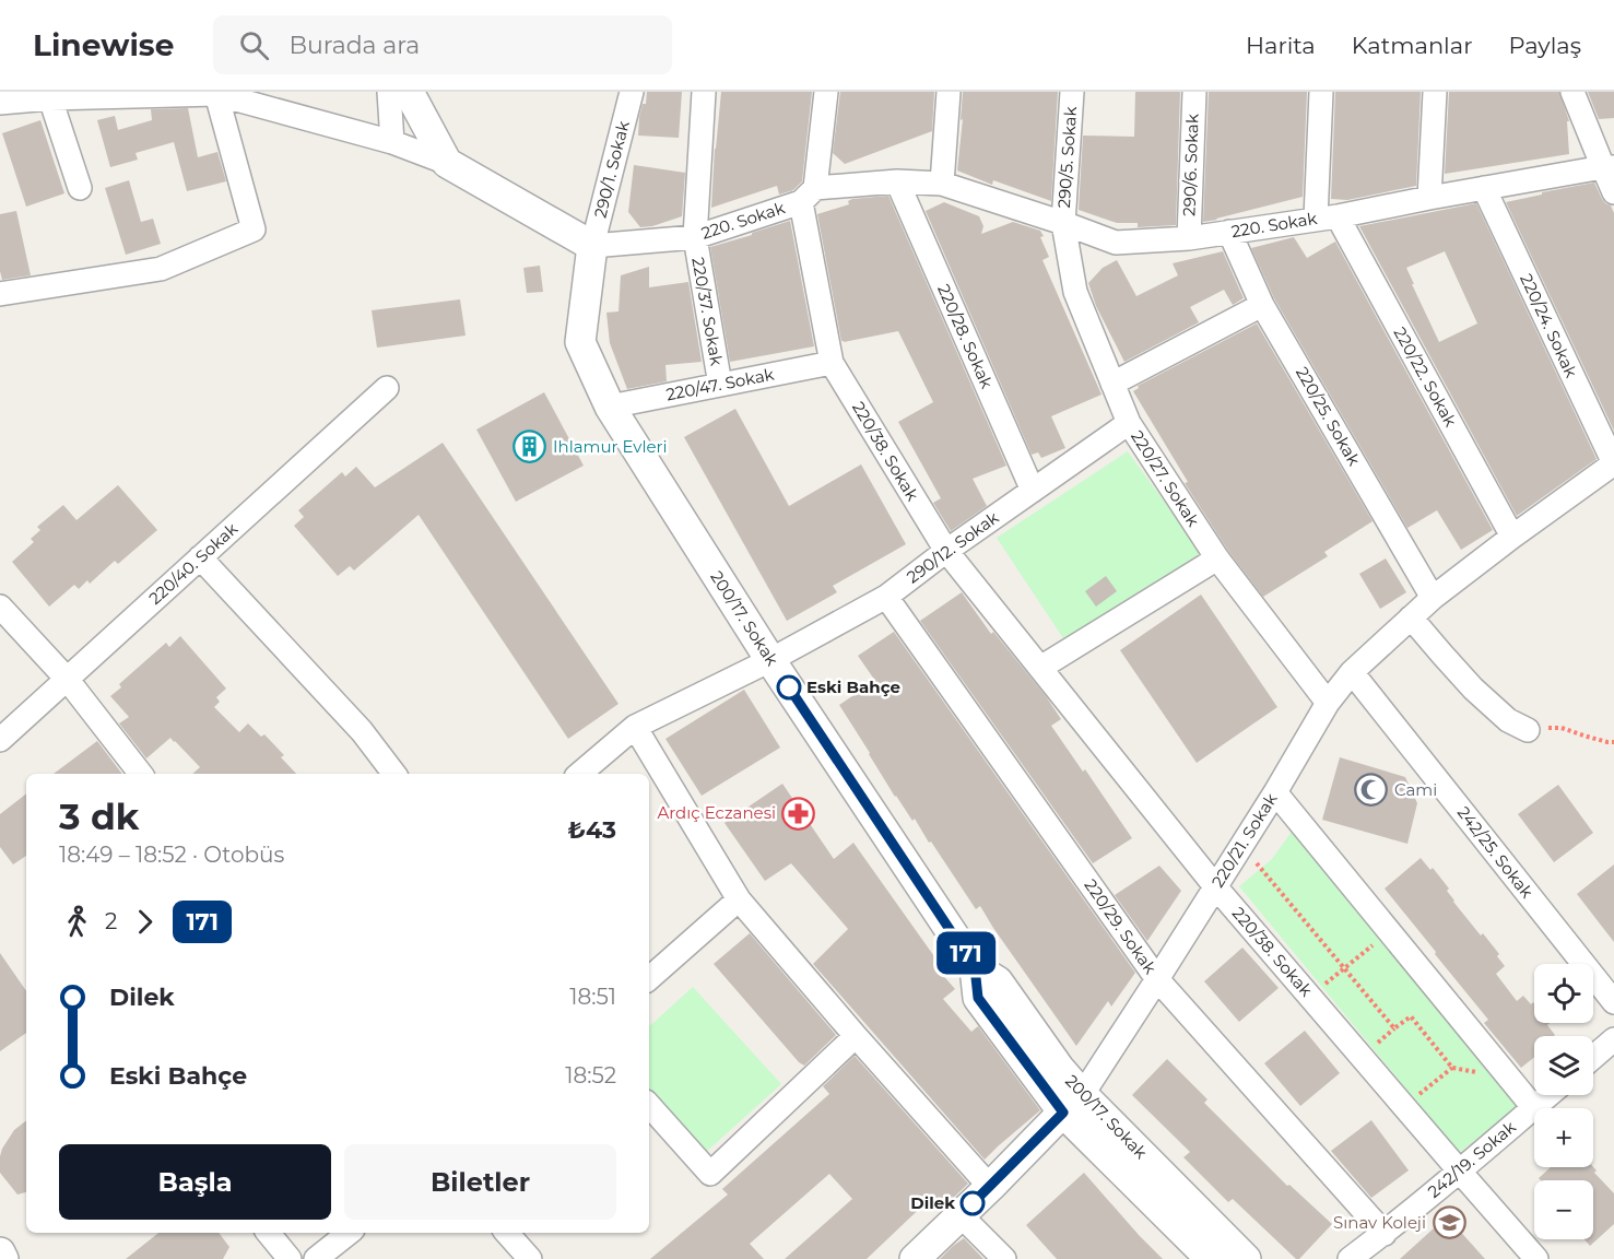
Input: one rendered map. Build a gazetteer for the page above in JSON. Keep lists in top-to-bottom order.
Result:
{
  "streets": {
    "street": [
      "290/5. Sokak",
      "290/6. Sokak",
      "290/1. Sokak",
      "220. Sokak",
      "220/37. Sokak",
      "220/24. Sokak",
      "220/28. Sokak",
      "220/22. Sokak",
      "220/47. Sokak",
      "220/25. Sokak",
      "220/38. Sokak",
      "220/27. Sokak",
      "290/12. Sokak",
      "220/40. Sokak",
      "200/17. Sokak",
      "220/21. Sokak",
      "242/25. Sokak",
      "220/29. Sokak",
      "242/19. Sokak"
    ]
  },
  "crossings": [
    ["290/5. Sokak", "220. Sokak"],
    ["290/5. Sokak", "220/27. Sokak"],
    ["290/6. Sokak", "220. Sokak"],
    ["290/1. Sokak", "220. Sokak"],
    ["290/1. Sokak", "200/17. Sokak"],
    ["220. Sokak", "220/37. Sokak"],
    ["220. Sokak", "220/24. Sokak"],
    ["220. Sokak", "220/28. Sokak"],
    ["220. Sokak", "220/22. Sokak"],
    ["220. Sokak", "220/25. Sokak"],
    ["220. Sokak", "220/38. Sokak"],
    ["220. Sokak", "220/27. Sokak"],
    ["220. Sokak", "200/17. Sokak"],
    ["220/37. Sokak", "220/47. Sokak"],
    ["220/24. Sokak", "220/21. Sokak"],
    ["220/28. Sokak", "290/12. Sokak"],
    ["220/22. Sokak", "220/21. Sokak"],
    ["220/47. Sokak", "220/38. Sokak"],
    ["220/47. Sokak", "200/17. Sokak"],
    ["220/25. Sokak", "220/21. Sokak"],
    ["220/38. Sokak", "290/12. Sokak"],
    ["220/38. Sokak", "220/21. Sokak"],
    ["220/38. Sokak", "242/19. Sokak"],
    ["220/27. Sokak", "290/12. Sokak"],
    ["220/27. Sokak", "220/21. Sokak"],
    ["290/12. Sokak", "200/17. Sokak"],
    ["290/12. Sokak", "220/29. Sokak"],
    ["200/17. Sokak", "220/21. Sokak"],
    ["220/21. Sokak", "242/25. Sokak"],
    ["220/21. Sokak", "220/29. Sokak"],
    ["220/29. Sokak", "242/19. Sokak"]
  ],
  "places": {
    "building": ["Ihlamur Evleri"],
    "other": ["Eski Bahçe", "Dilek"],
    "mosque": ["Cami"],
    "pharmacy": ["Ardıç Eczanesi"],
    "school or university": ["Sınav Koleji"]
  },
  "lines": ["bus line 171"],
  "page": {
    "header": "Linewise",
    "search": "Burada ara",
    "nav": ["Harita", "Katmanlar", "Paylaş"],
    "on_map": "171",
    "heading": ["3 dk", "18:49 – 18:52 · Otobüs", "₺43"],
    "legs": ["2", "171"],
    "list": [
      {
        "name": "Dilek",
        "value": "18:51"
      },
      {
        "name": "Eski Bahçe",
        "value": "18:52"
      }
    ],
    "map_buttons": ["+", "−"],
    "buttons": ["Başla", "Biletler"]
  }
}
